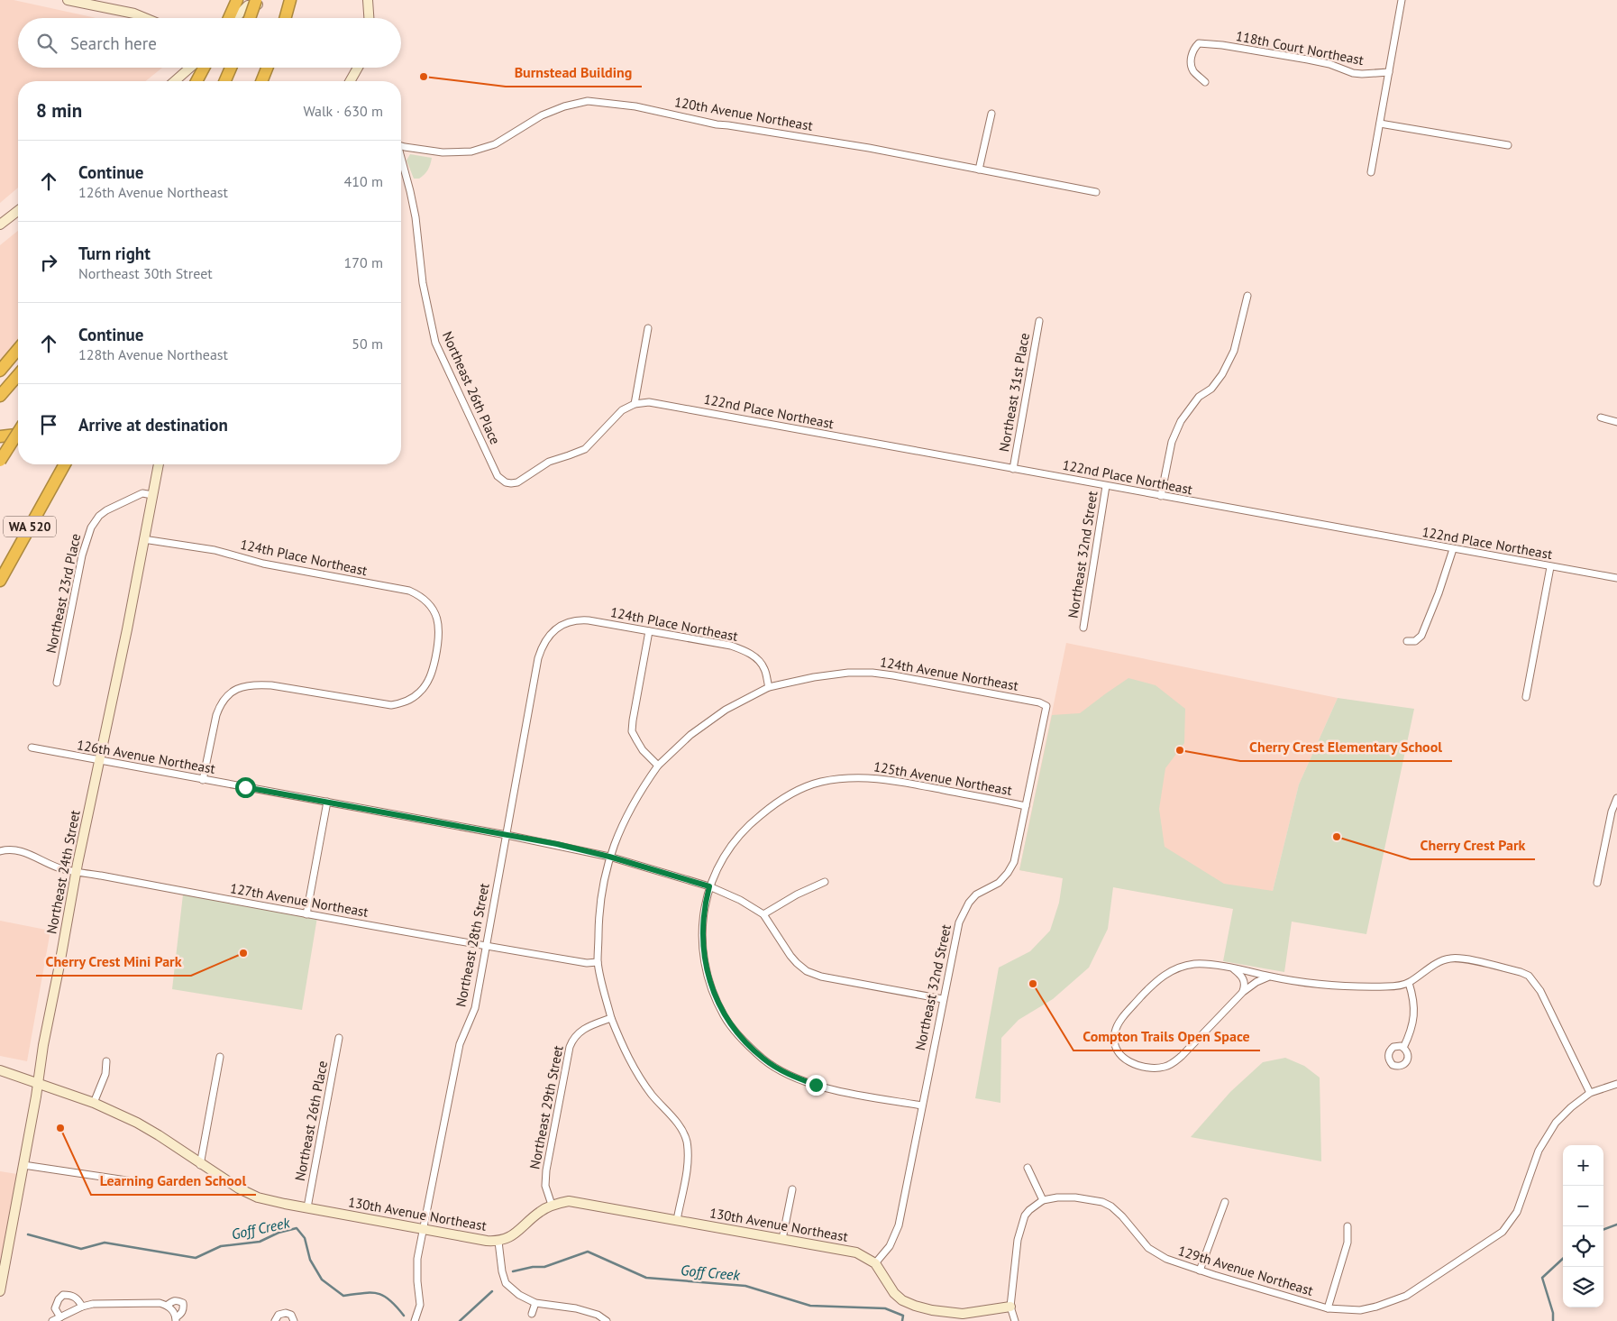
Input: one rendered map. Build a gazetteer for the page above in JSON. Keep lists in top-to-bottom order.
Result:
{
  "streets": {
    "highway": ["WA 520"],
    "street": [
      "118th Court Northeast",
      "120th Avenue Northeast",
      "Northeast 26th Place",
      "Northeast 31st Place",
      "122nd Place Northeast",
      "Northeast 32nd Street",
      "124th Place Northeast",
      "Northeast 23rd Place",
      "124th Avenue Northeast",
      "126th Avenue Northeast",
      "125th Avenue Northeast",
      "Northeast 24th Street",
      "127th Avenue Northeast",
      "Northeast 28th Street",
      "Northeast 29th Street",
      "130th Avenue Northeast",
      "129th Avenue Northeast"
    ]
  },
  "crossings": [
    ["Northeast 26th Place", "122nd Place Northeast"],
    ["Northeast 26th Place", "130th Avenue Northeast"],
    ["Northeast 31st Place", "122nd Place Northeast"],
    ["122nd Place Northeast", "Northeast 32nd Street"],
    ["Northeast 32nd Street", "124th Avenue Northeast"],
    ["Northeast 32nd Street", "125th Avenue Northeast"],
    ["Northeast 32nd Street", "130th Avenue Northeast"],
    ["124th Place Northeast", "124th Avenue Northeast"],
    ["124th Place Northeast", "126th Avenue Northeast"],
    ["124th Place Northeast", "Northeast 24th Street"],
    ["124th Place Northeast", "Northeast 28th Street"],
    ["Northeast 23rd Place", "Northeast 24th Street"],
    ["126th Avenue Northeast", "125th Avenue Northeast"],
    ["126th Avenue Northeast", "Northeast 24th Street"],
    ["126th Avenue Northeast", "Northeast 28th Street"],
    ["Northeast 24th Street", "127th Avenue Northeast"],
    ["Northeast 24th Street", "130th Avenue Northeast"],
    ["127th Avenue Northeast", "Northeast 28th Street"],
    ["Northeast 28th Street", "130th Avenue Northeast"],
    ["Northeast 29th Street", "130th Avenue Northeast"]
  ],
  "water": ["Goff Creek"],
  "places": [
    "Burnstead Building",
    "Cherry Crest Elementary School",
    "Cherry Crest Park",
    "Cherry Crest Mini Park",
    "Compton Trails Open Space",
    "Learning Garden School"
  ],
  "page": {
    "search": "Search here",
    "heading": ["8 min", "Walk · 630 m"],
    "list": [
      ["Continue", "126th Avenue Northeast", "410 m"],
      ["Turn right", "Northeast 30th Street", "170 m"],
      ["Continue", "128th Avenue Northeast", "50 m"],
      "Arrive at destination"
    ],
    "map_buttons": ["+", "−"]
  }
}
